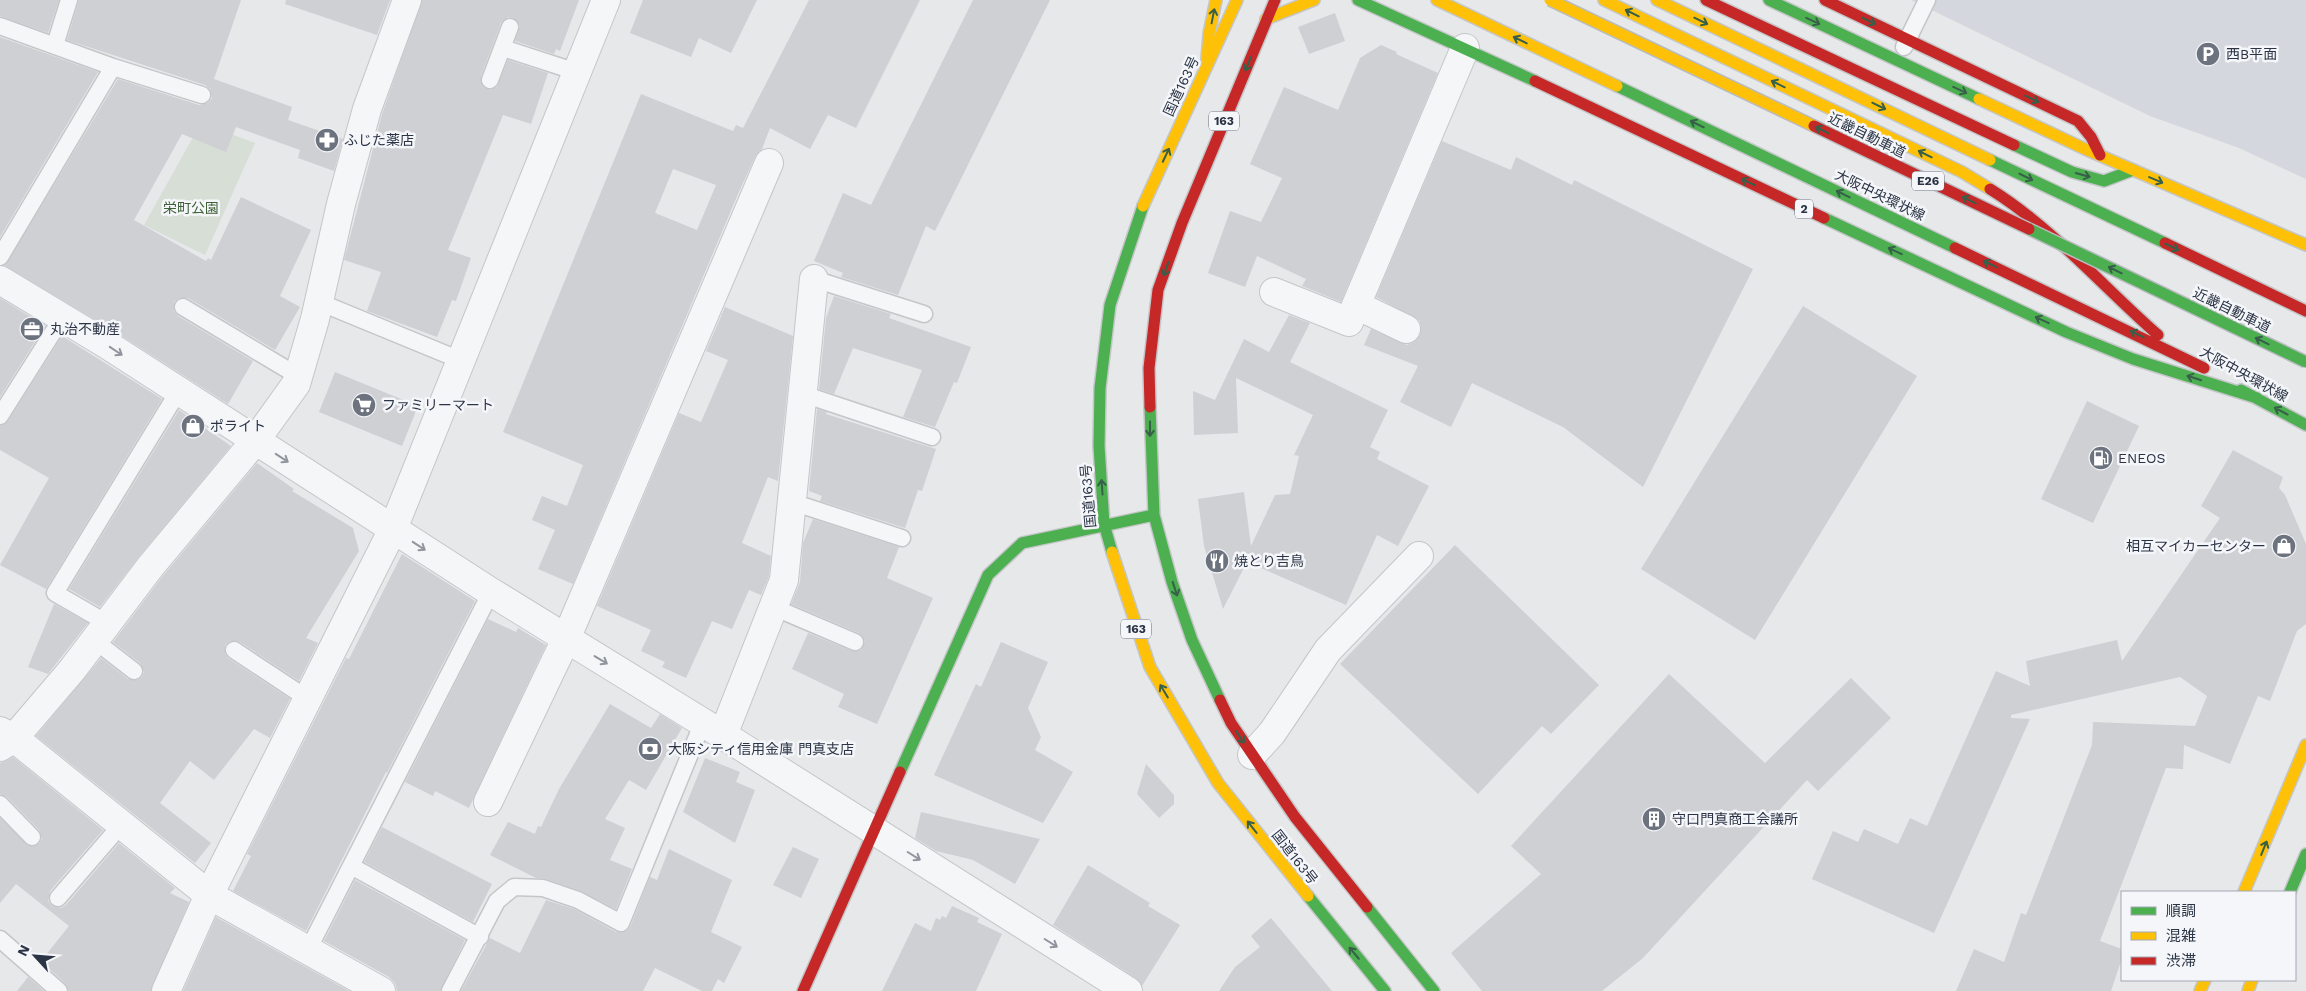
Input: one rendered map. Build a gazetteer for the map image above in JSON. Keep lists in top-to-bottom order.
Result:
{
  "streets": {
    "main road": [
      "国道163号",
      "163",
      "近畿自動車道",
      "E26",
      "大阪中央環状線",
      "2"
    ]
  },
  "crossings": [
    ["大阪中央環状線", "2"]
  ],
  "parks": ["栄町公園"],
  "places": {
    "parking": ["西B平面"],
    "pharmacy": ["ふじた薬店"],
    "office": ["丸治不動産"],
    "supermarket": ["ファミリーマート"],
    "shop": ["ポライト", "相互マイカーセンター"],
    "fuel station": ["ENEOS"],
    "restaurant": ["焼とり吉鳥"],
    "bank": ["大阪シティ信用金庫 門真支店"],
    "building": ["守口門真商工会議所"]
  },
  "legend": ["順調", "混雑", "渋滞"],
  "north": "top left"
}
